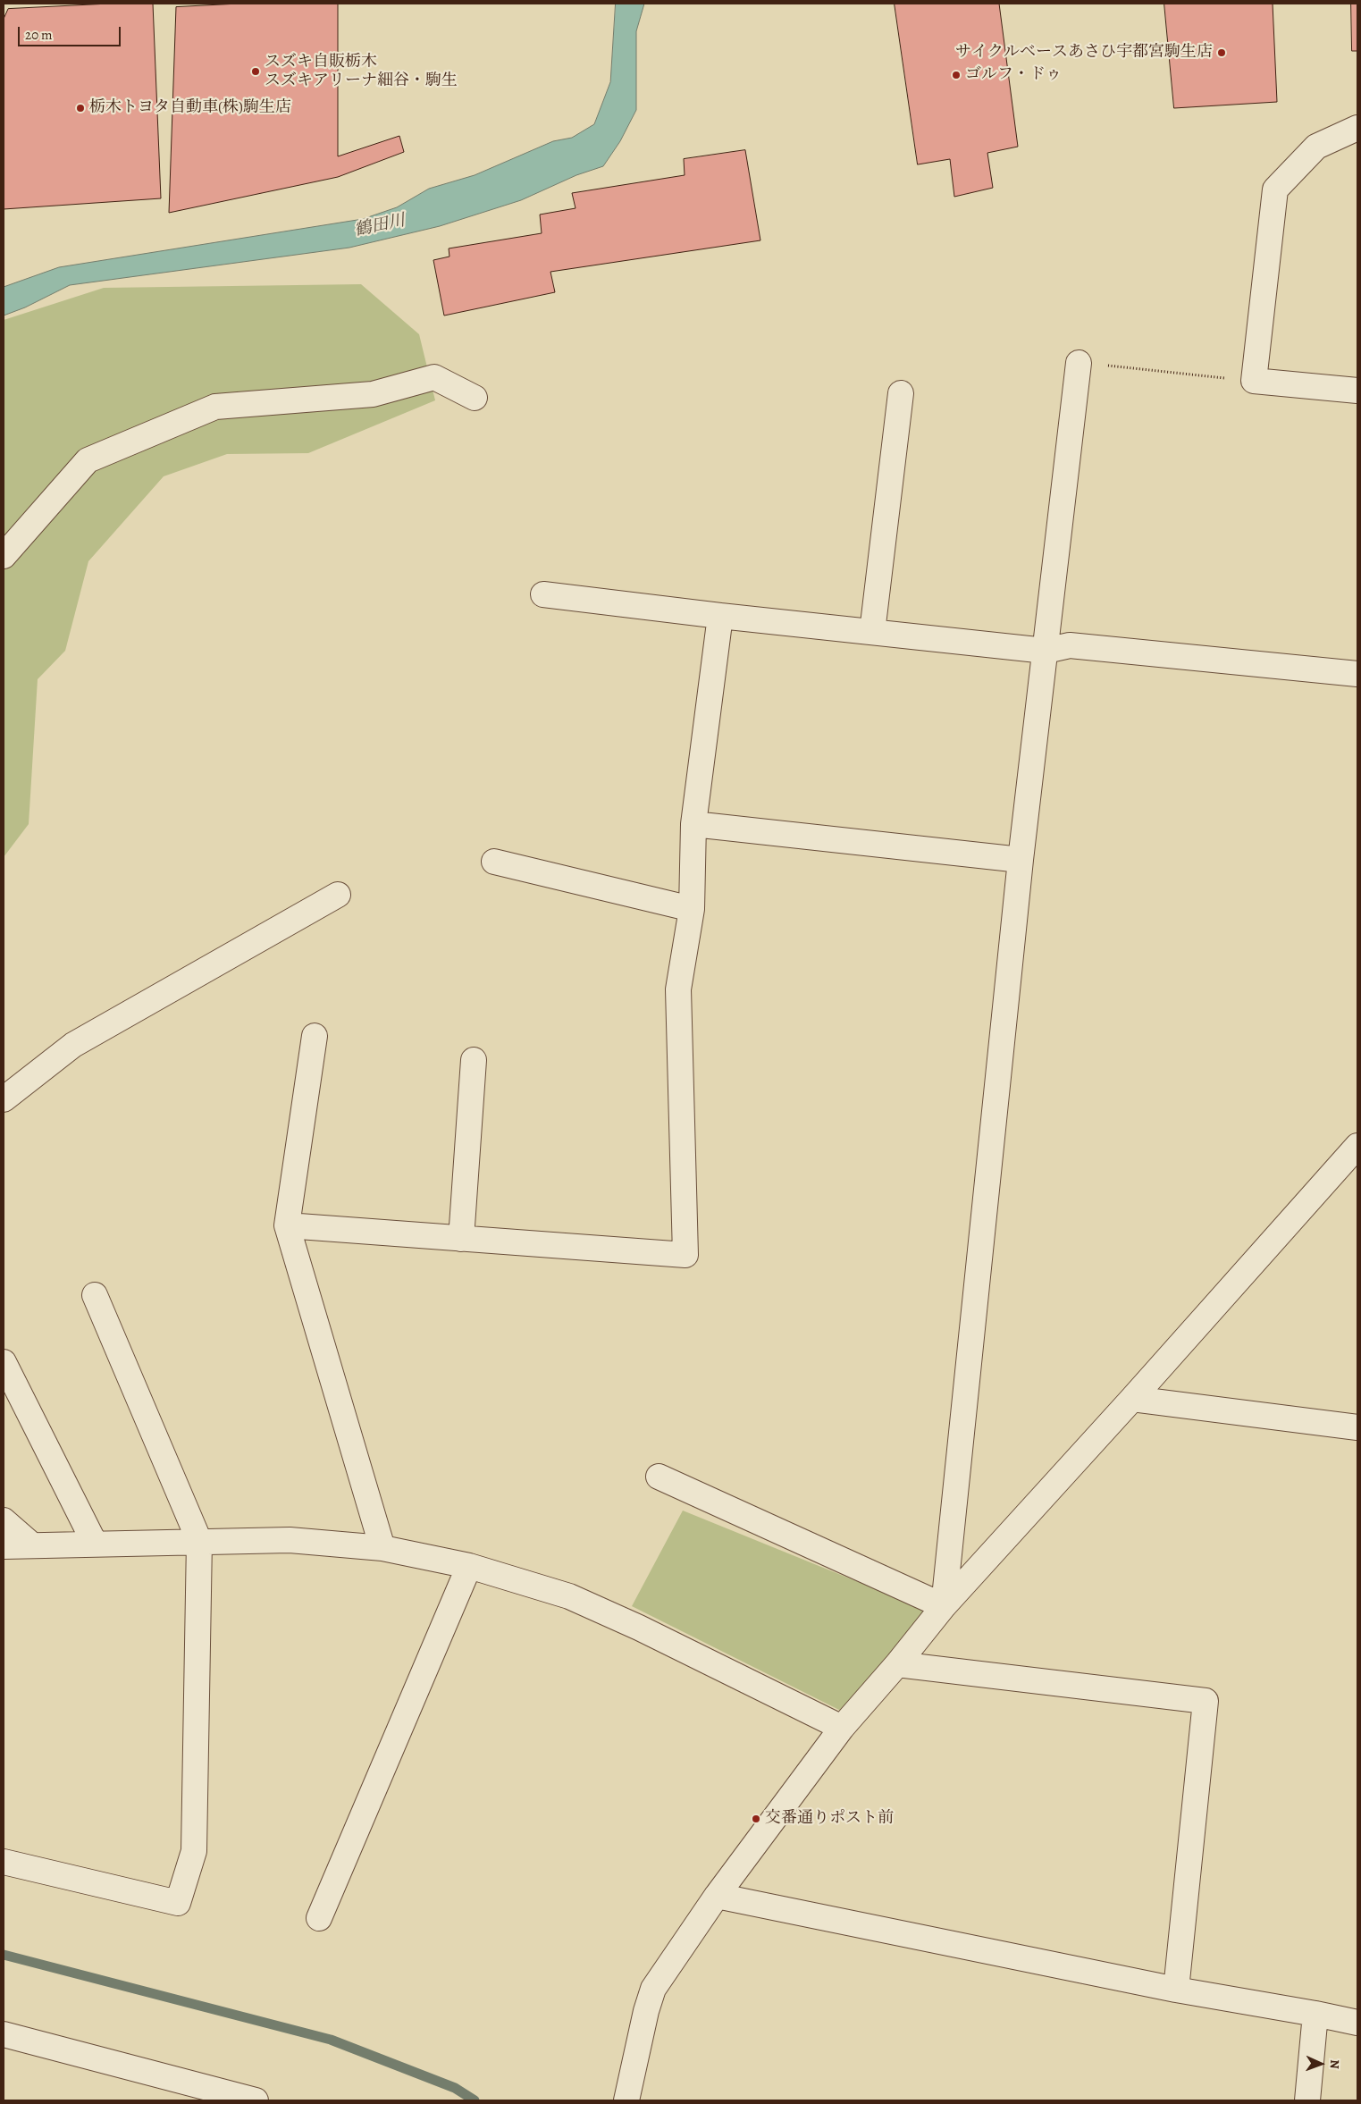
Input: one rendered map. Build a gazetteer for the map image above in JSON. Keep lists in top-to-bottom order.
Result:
{
  "water": ["鶴田川"],
  "places": [
    "サイクルベースあさひ宇都宮駒生店",
    "スズキ自販栃木 スズキアリーナ細谷・駒生",
    "ゴルフ・ドゥ",
    "栃木トヨタ自動車(株)駒生店",
    "交番通りポスト前"
  ],
  "scale_bar": "20 m",
  "north": "right"
}
